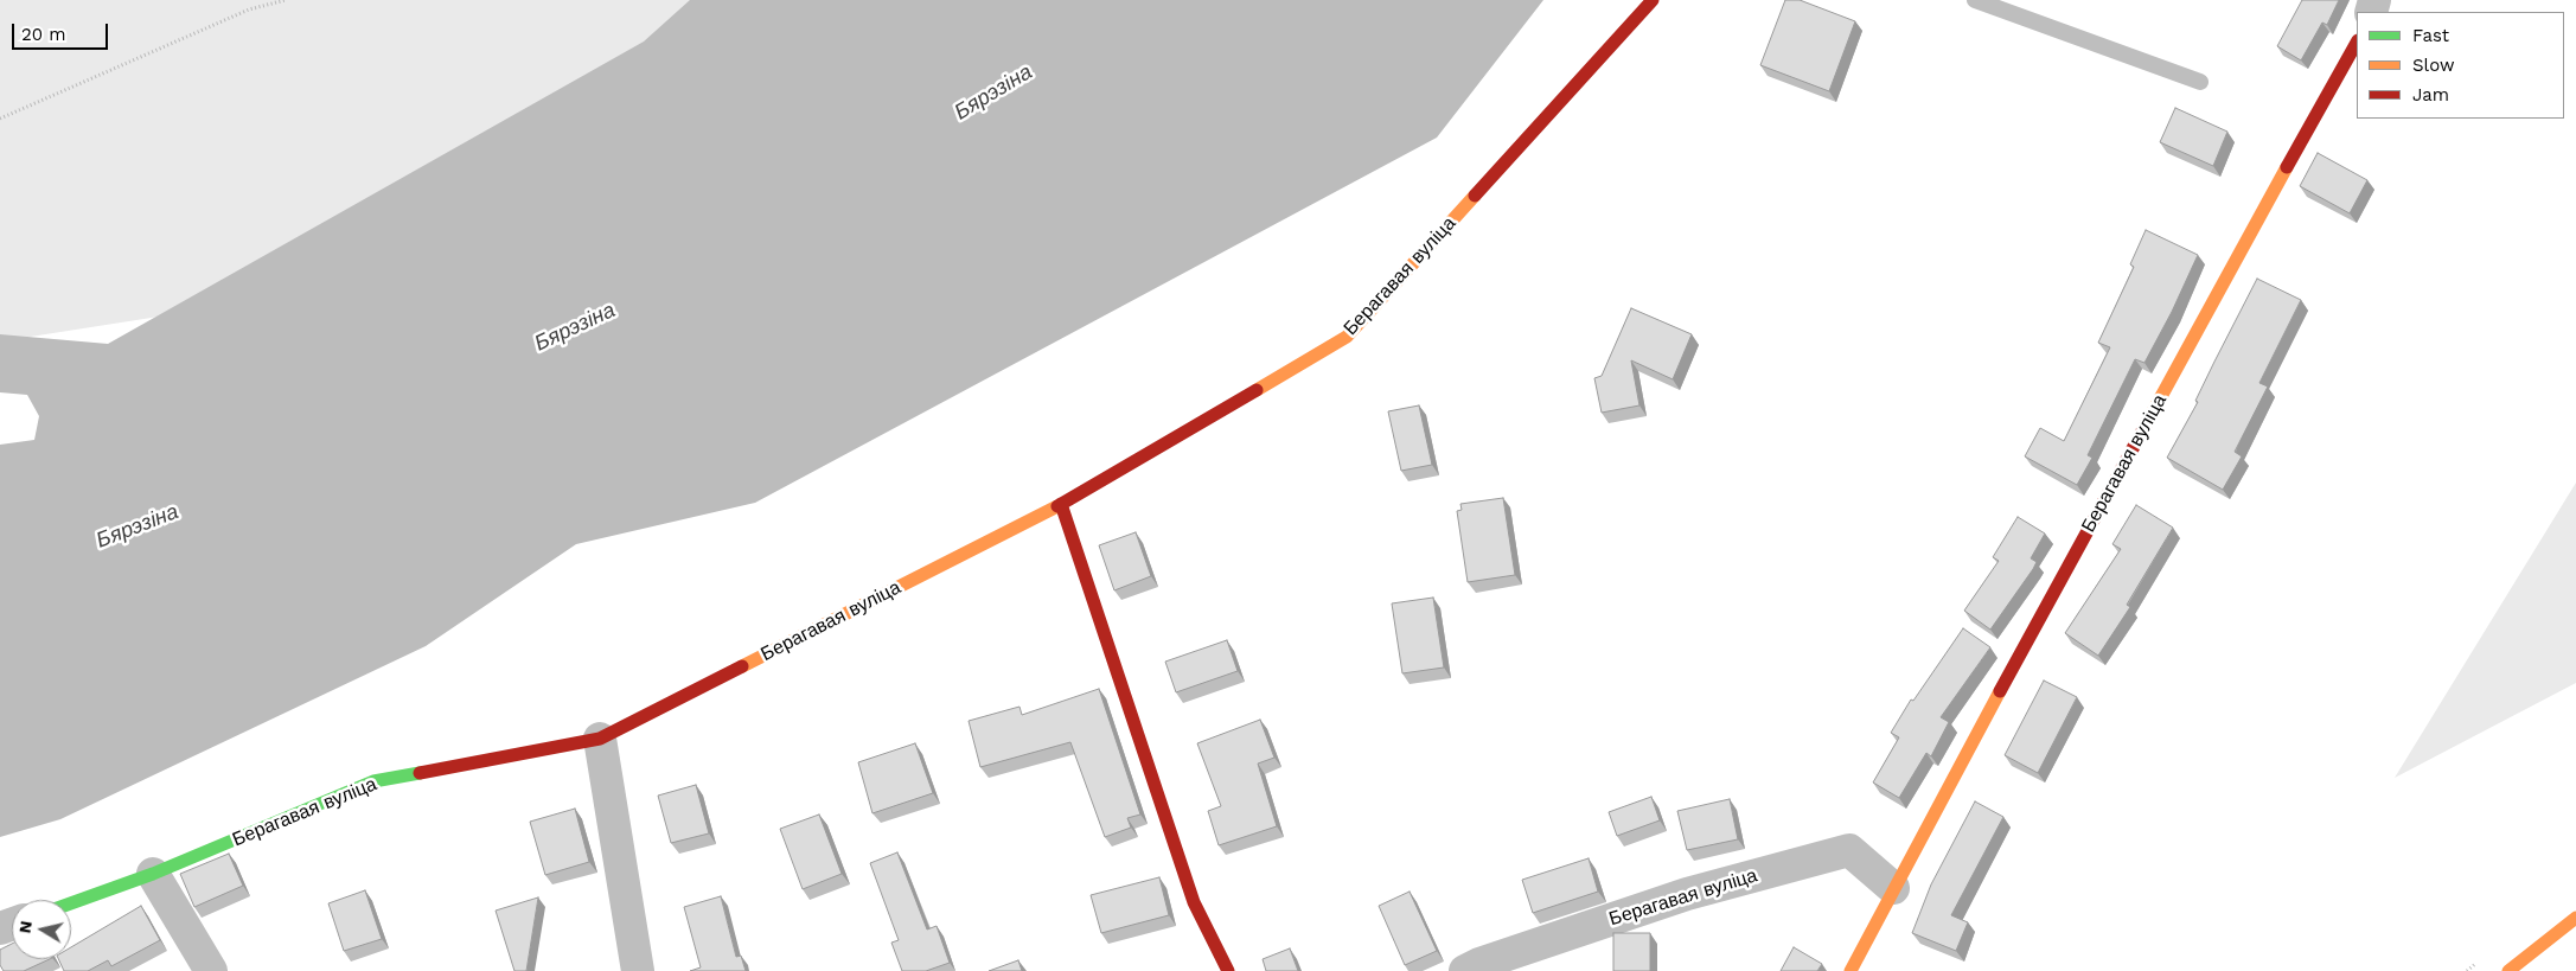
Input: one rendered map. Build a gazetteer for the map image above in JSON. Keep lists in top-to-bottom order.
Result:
{
  "streets": {
    "street": ["Берагавая вуліца"]
  },
  "water": ["Бярэзіна"],
  "legend": ["Fast", "Slow", "Jam"],
  "scale_bar": "20 m",
  "north": "left"
}
